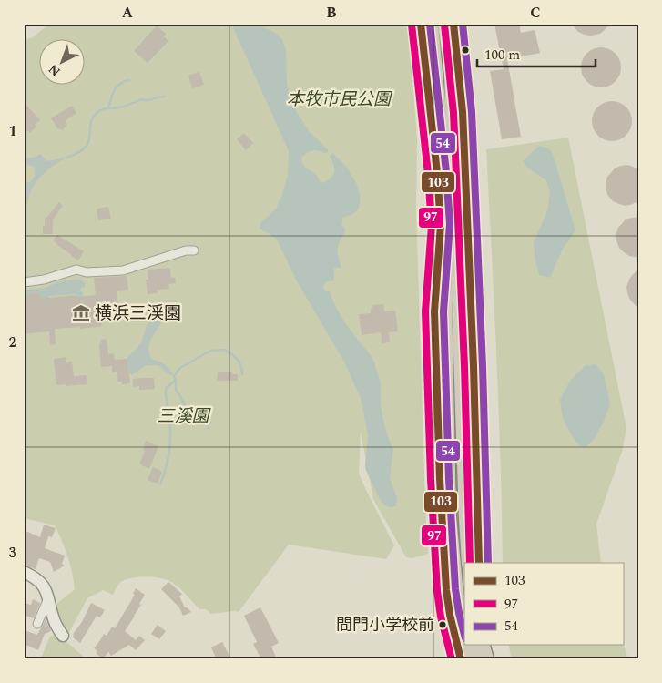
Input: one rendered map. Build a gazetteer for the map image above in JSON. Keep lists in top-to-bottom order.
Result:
{
  "parks": ["本牧市民公園", "三溪園"],
  "places": {
    "museum": ["横浜三渓園"],
    "other": ["間門小学校前"]
  },
  "lines": ["transit line 103", "transit line 54", "transit line 97"],
  "legend": ["103", "97", "54"],
  "scale_bar": "100 m",
  "north": "bottom left",
  "grid": {
    "columns": ["A", "B", "C"],
    "rows": ["1", "2", "3"]
  }
}
